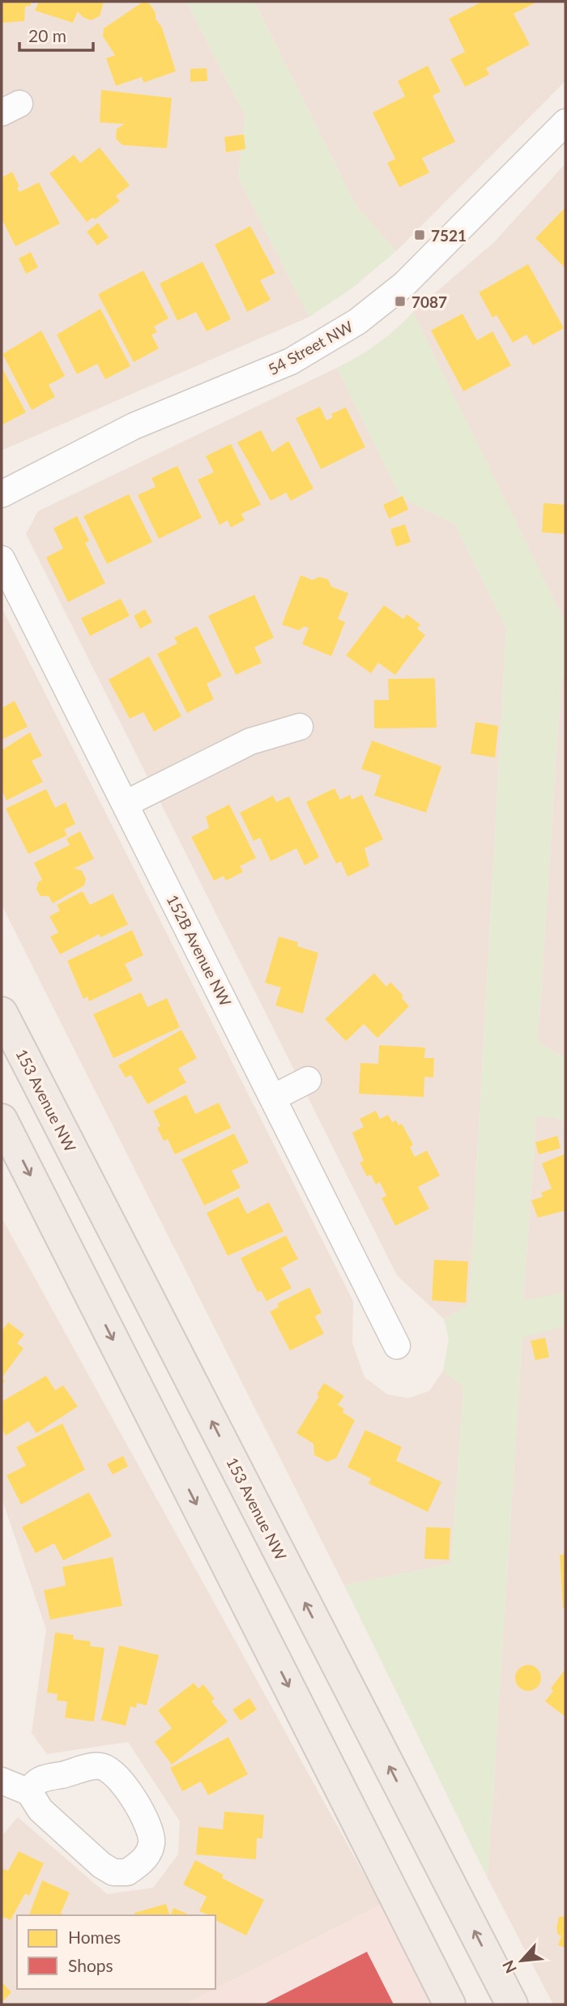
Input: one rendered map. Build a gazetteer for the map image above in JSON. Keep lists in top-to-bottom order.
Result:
{
  "streets": {
    "main road": ["153 Avenue NW"],
    "street": ["54 Street NW", "152B Avenue NW"]
  },
  "places": {
    "transit": ["7521", "7087"]
  },
  "legend": ["Homes", "Shops"],
  "scale_bar": "20 m",
  "north": "bottom left"
}
